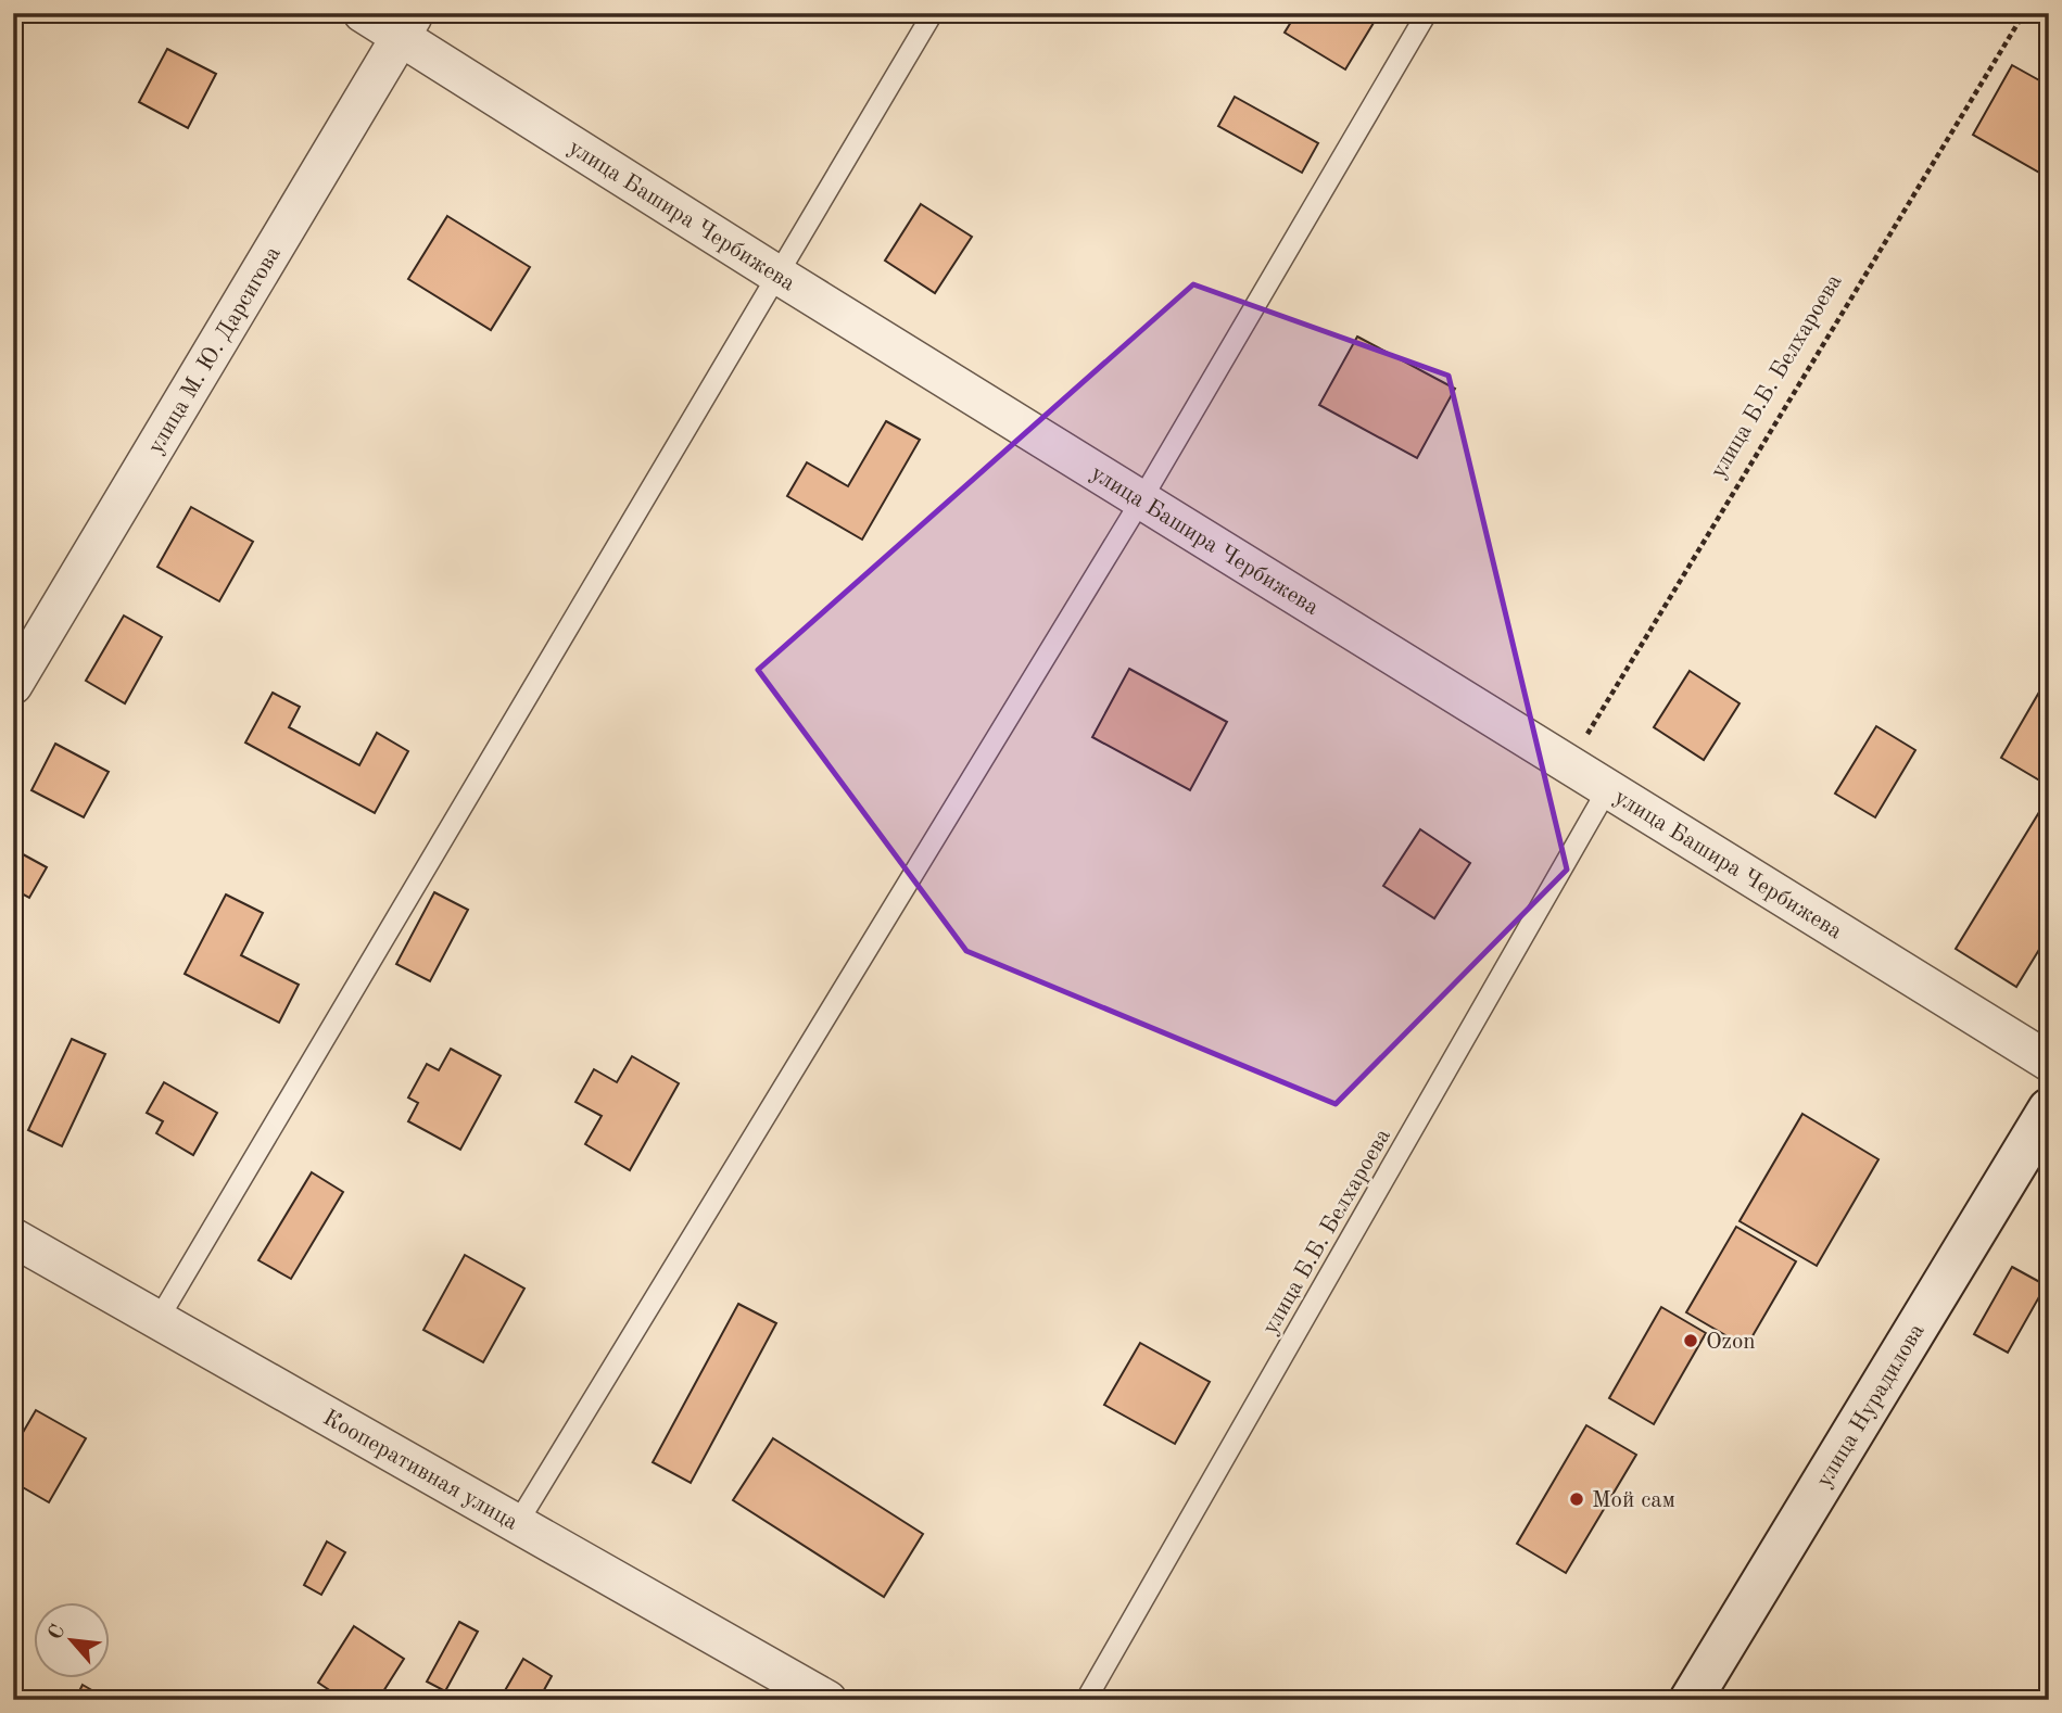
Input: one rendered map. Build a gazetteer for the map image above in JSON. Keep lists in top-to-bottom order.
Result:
{
  "streets": {
    "street": [
      "улица Башира Чербижева",
      "улица М. Ю. Дарсигова",
      "улица Нурадилова",
      "Кооперативная улица"
    ],
    "lane": ["улица Б.Б. Белхароева"]
  },
  "crossings": [
    ["улица Башира Чербижева", "улица М. Ю. Дарсигова"],
    ["улица Башира Чербижева", "улица Б.Б. Белхароева"]
  ],
  "places": ["Ozon", "Мой сам"],
  "north": "top left"
}
